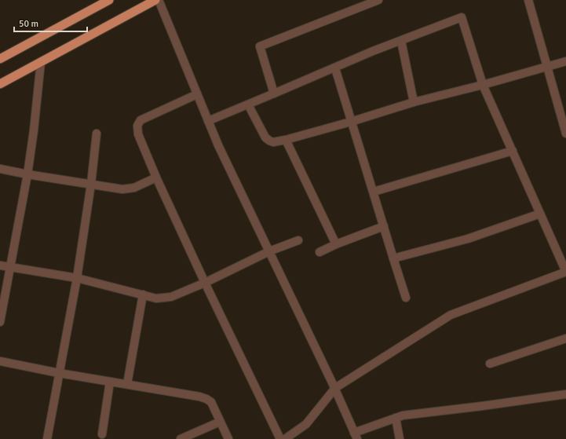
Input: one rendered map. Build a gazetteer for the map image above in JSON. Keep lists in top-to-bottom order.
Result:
{
  "scale_bar": "50 m"
}
